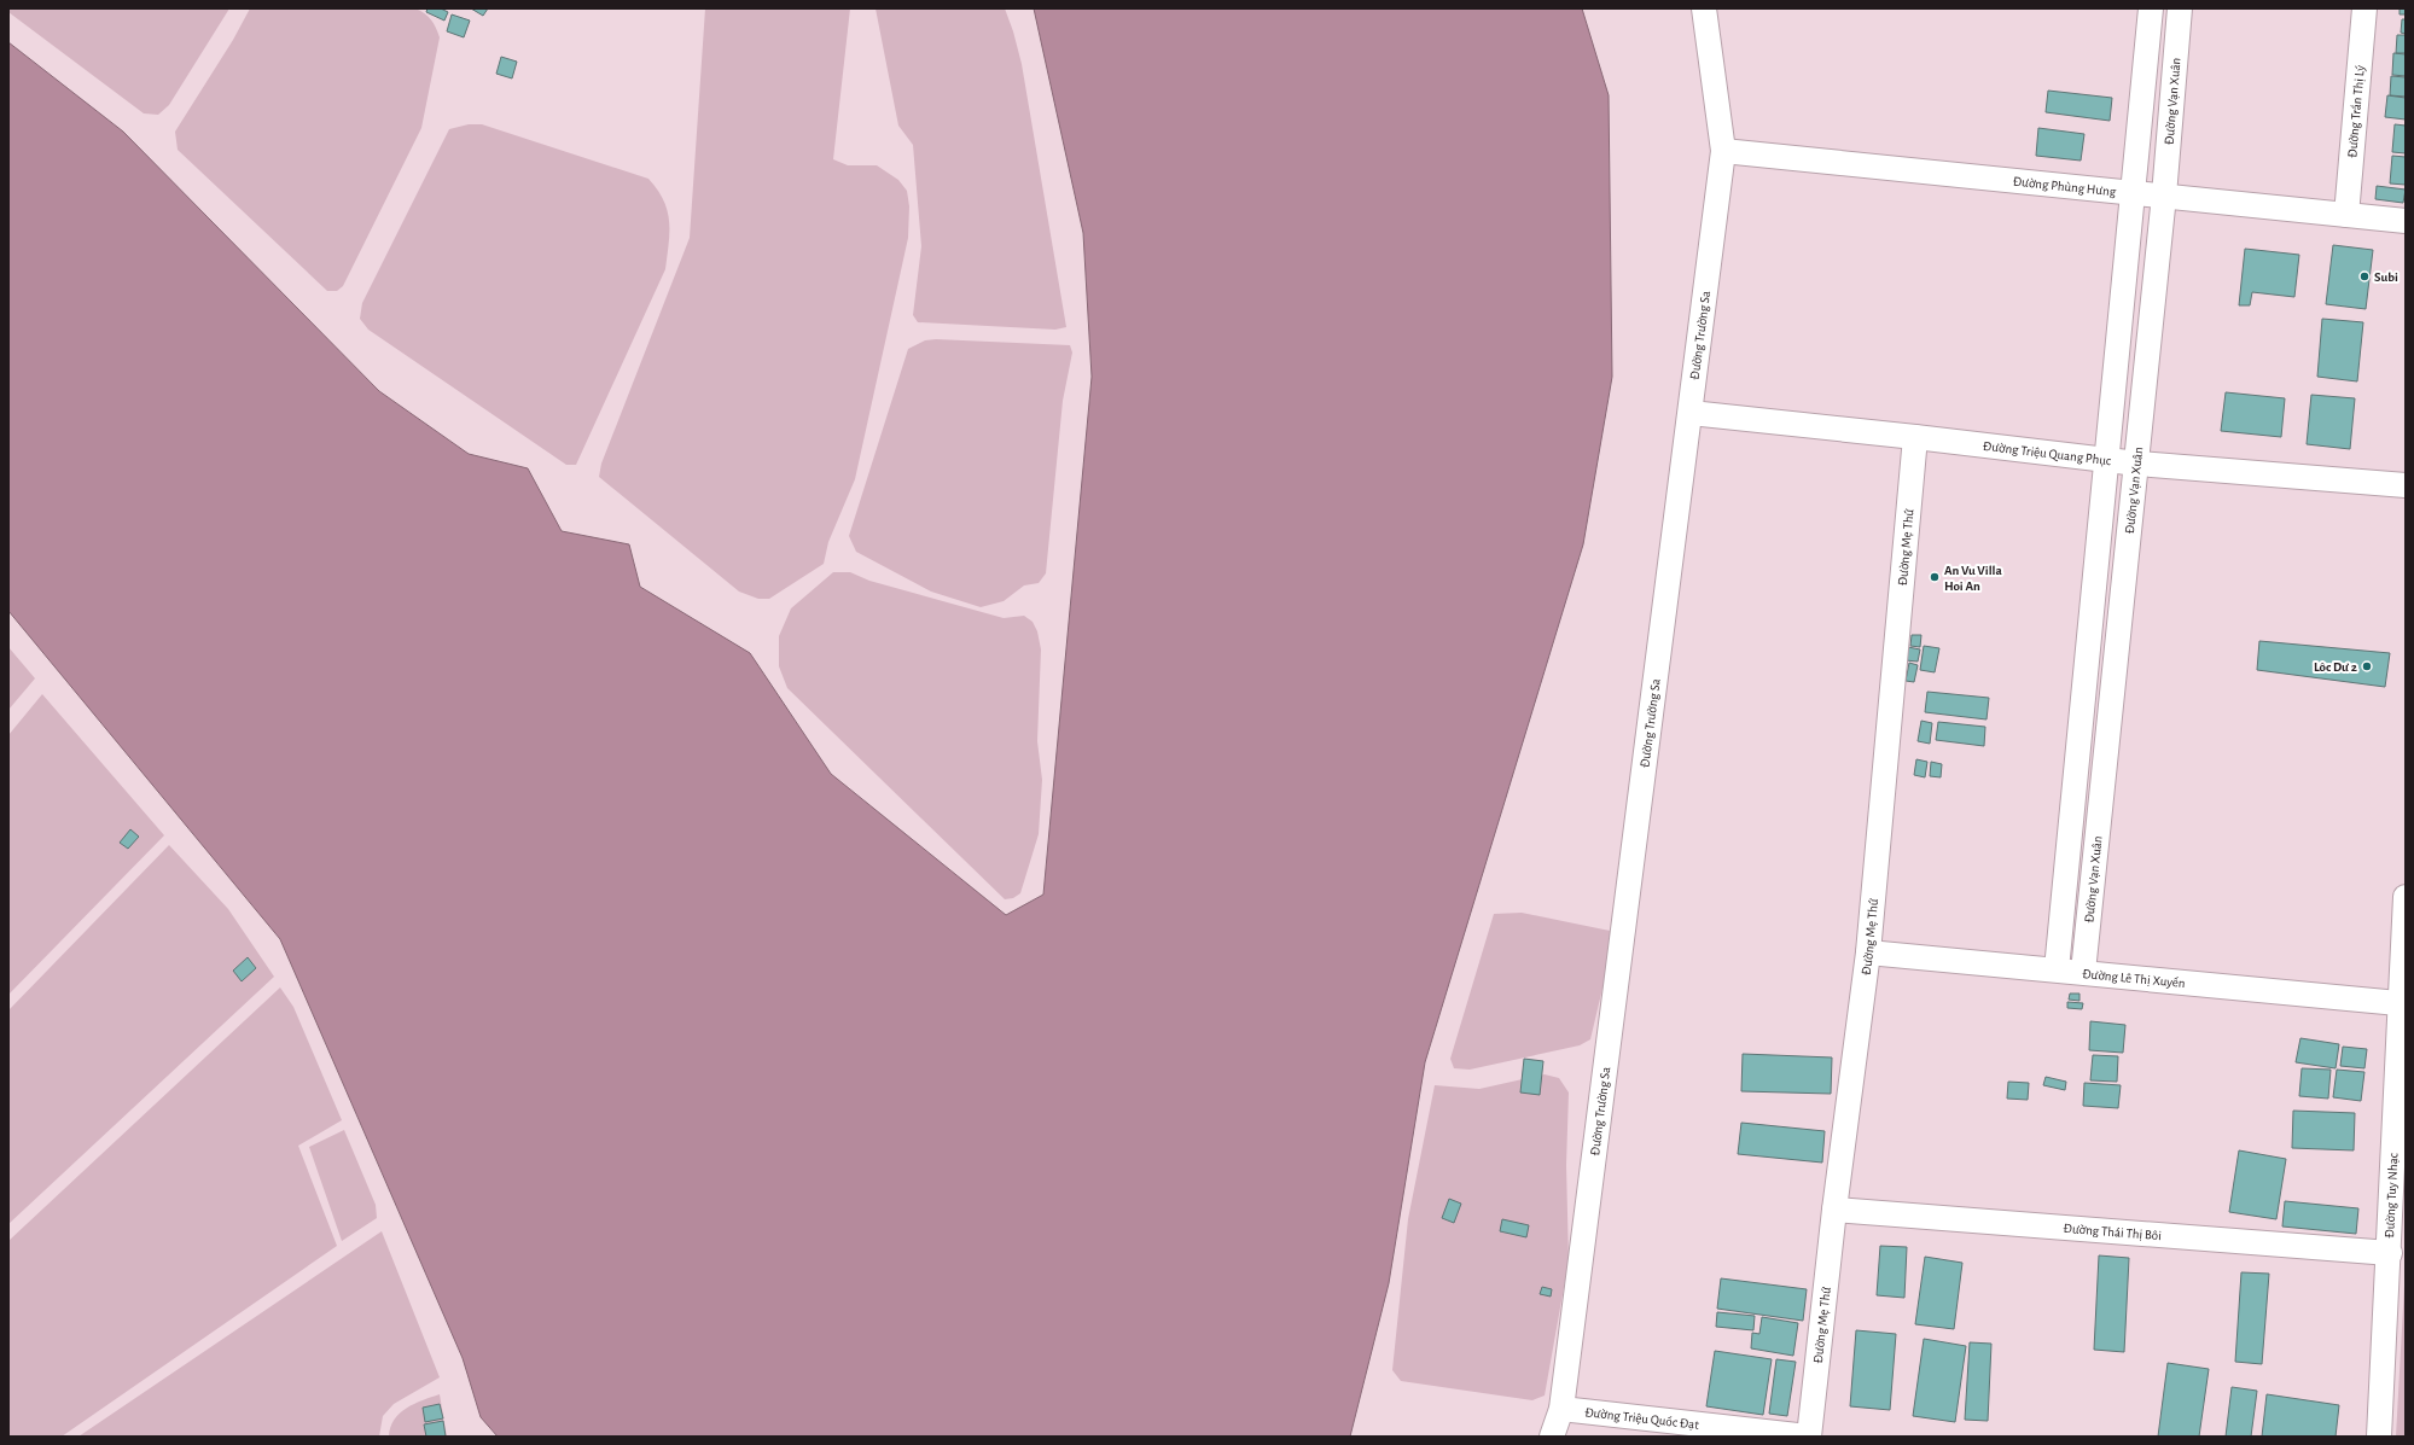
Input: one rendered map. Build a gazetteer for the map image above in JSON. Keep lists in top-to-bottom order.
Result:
{
  "streets": {
    "street": [
      "Đường Vạn Xuân",
      "Đường Trần Thị Lý",
      "Đường Phùng Hưng",
      "Đường Trường Sa",
      "Đường Triệu Quang Phục",
      "Đường Mẹ Thứ",
      "Đường Lê Thị Xuyến",
      "Đường Tuy Nhạc",
      "Đường Thái Thị Bôi",
      "Đường Triệu Quốc Đạt"
    ]
  },
  "crossings": [
    ["Đường Vạn Xuân", "Đường Phùng Hưng"],
    ["Đường Vạn Xuân", "Đường Triệu Quang Phục"],
    ["Đường Vạn Xuân", "Đường Lê Thị Xuyến"],
    ["Đường Trần Thị Lý", "Đường Phùng Hưng"],
    ["Đường Phùng Hưng", "Đường Trường Sa"],
    ["Đường Trường Sa", "Đường Triệu Quang Phục"],
    ["Đường Trường Sa", "Đường Triệu Quốc Đạt"],
    ["Đường Triệu Quang Phục", "Đường Mẹ Thứ"],
    ["Đường Mẹ Thứ", "Đường Lê Thị Xuyến"],
    ["Đường Mẹ Thứ", "Đường Thái Thị Bôi"],
    ["Đường Mẹ Thứ", "Đường Triệu Quốc Đạt"],
    ["Đường Lê Thị Xuyến", "Đường Tuy Nhạc"],
    ["Đường Tuy Nhạc", "Đường Thái Thị Bôi"]
  ],
  "places": ["Subi", "An Vu Villa Hoi An", "Lôc Dư 2"]
}
